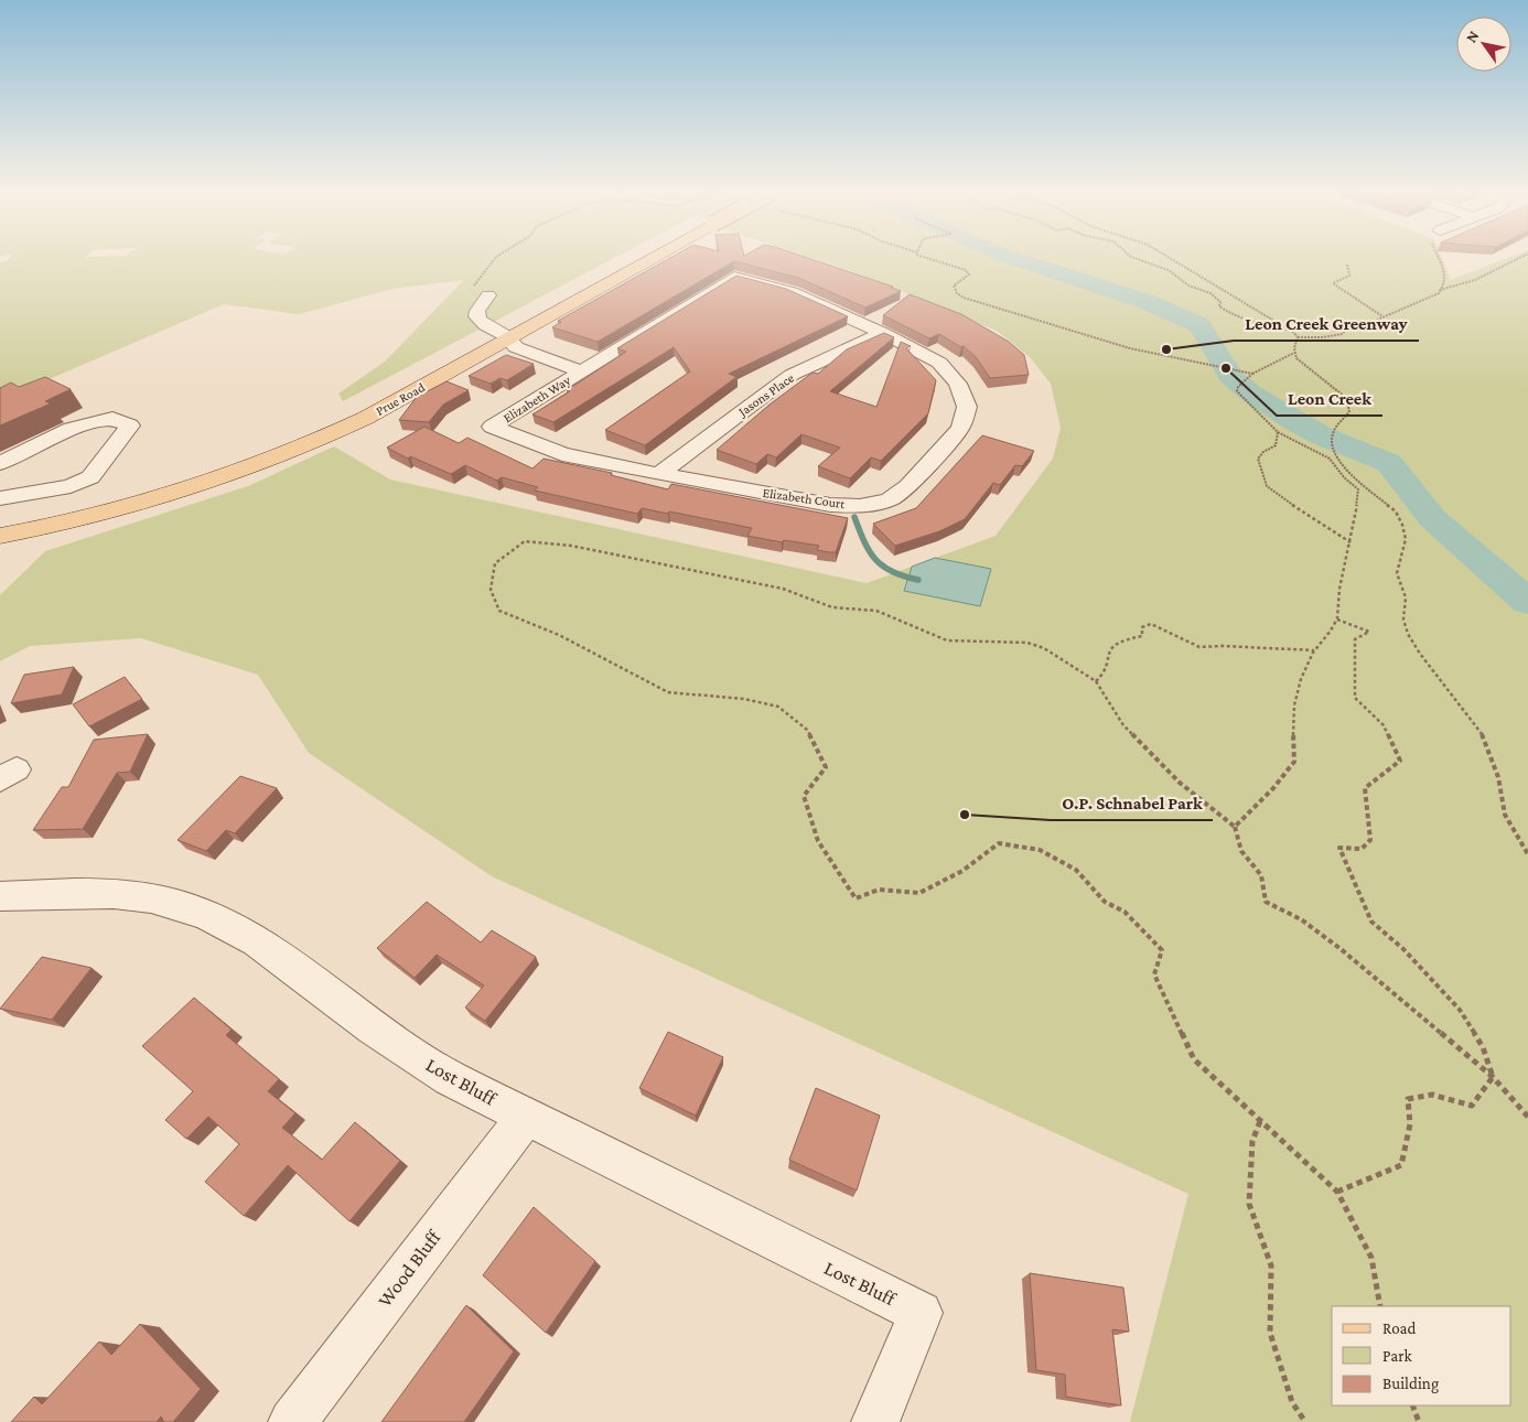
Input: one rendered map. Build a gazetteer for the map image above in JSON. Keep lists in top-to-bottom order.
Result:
{
  "streets": {
    "main road": ["Prue Road"],
    "street": [
      "Jasons Place",
      "Elizabeth Way",
      "Elizabeth Court",
      "Lost Bluff",
      "Wood Bluff"
    ]
  },
  "crossings": [
    ["Jasons Place", "Elizabeth Court"],
    ["Prue Road", "Elizabeth Way"],
    ["Elizabeth Way", "Elizabeth Court"],
    ["Lost Bluff", "Wood Bluff"]
  ],
  "places": ["Leon Creek Greenway", "Leon Creek", "O.P. Schnabel Park"],
  "legend": ["Road", "Park", "Building"],
  "north": "top left"
}
